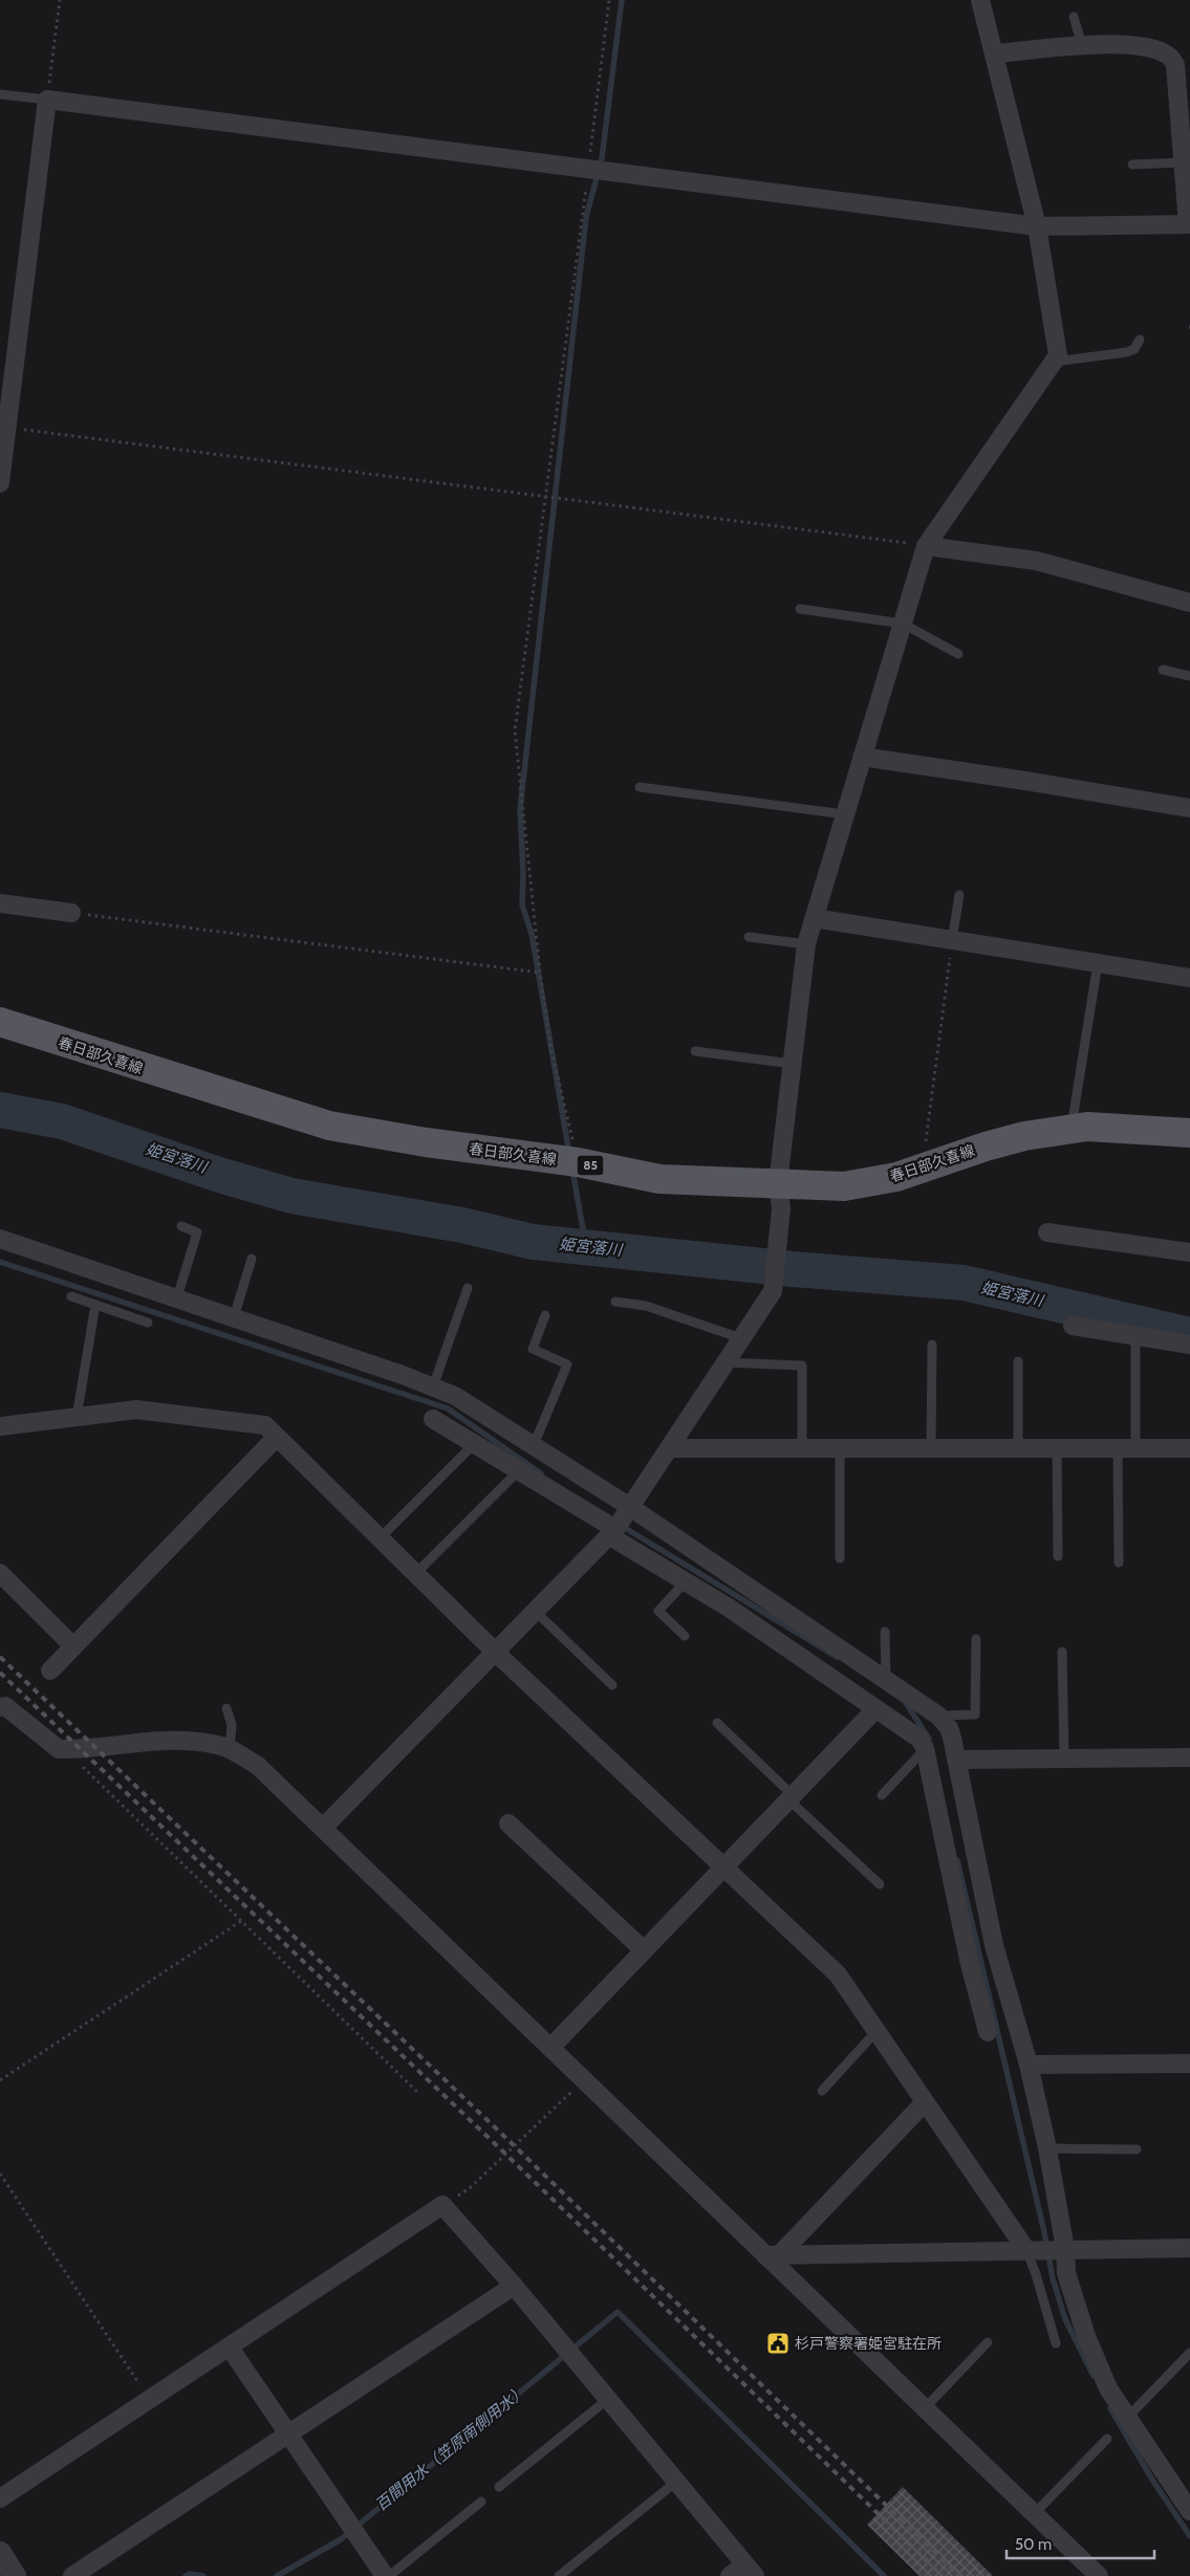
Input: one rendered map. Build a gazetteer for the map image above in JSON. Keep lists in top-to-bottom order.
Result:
{
  "streets": {
    "main road": ["春日部久喜線", "85"]
  },
  "water": ["姫宮落川", "百間用水（笠原南側用水）"],
  "places": {
    "public building": ["杉戸警察署姫宮駐在所"]
  },
  "scale_bar": "50 m"
}
